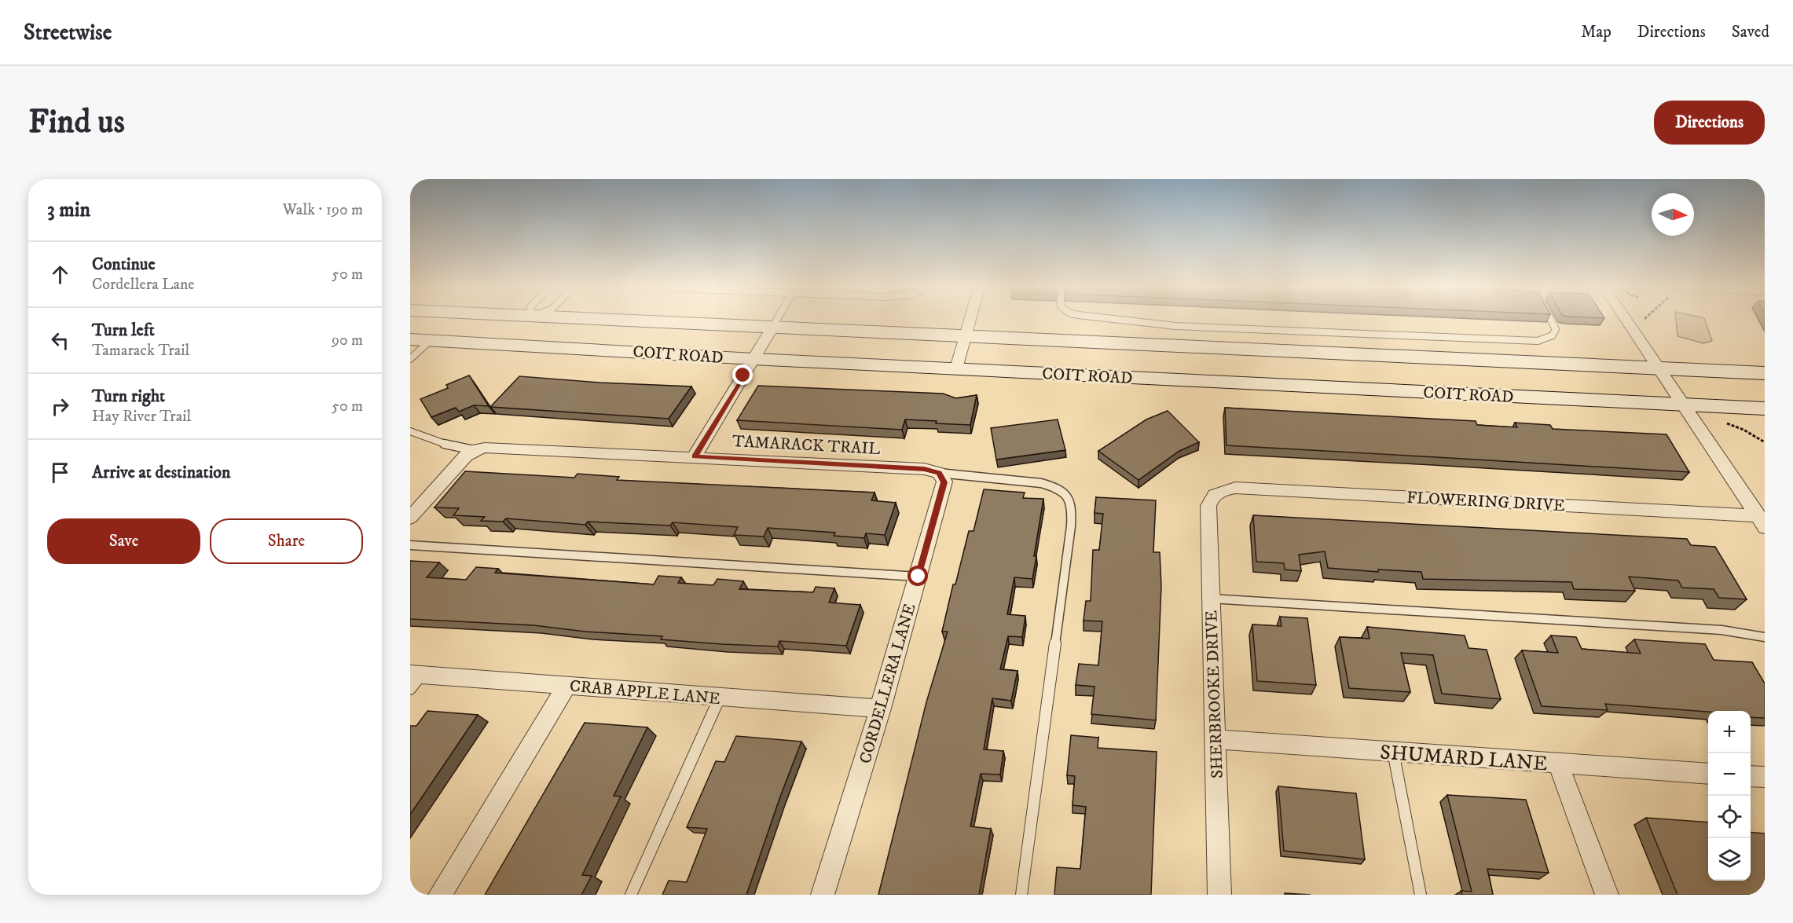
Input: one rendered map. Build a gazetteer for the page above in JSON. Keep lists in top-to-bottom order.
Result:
{
  "streets": {
    "main road": ["COIT ROAD"],
    "street": [
      "TAMARACK TRAIL",
      "FLOWERING DRIVE",
      "CORDELLERA LANE",
      "CRAB APPLE LANE",
      "SHERBROOKE DRIVE",
      "SHUMARD LANE"
    ]
  },
  "crossings": [
    ["TAMARACK TRAIL", "CORDELLERA LANE"],
    ["FLOWERING DRIVE", "SHERBROOKE DRIVE"],
    ["CORDELLERA LANE", "CRAB APPLE LANE"],
    ["SHERBROOKE DRIVE", "SHUMARD LANE"]
  ],
  "north": "right",
  "page": {
    "header": "Streetwise",
    "nav": ["Map", "Directions", "Saved"],
    "buttons": [
      "Directions",
      ["Save", "Share"]
    ],
    "title": "Find us",
    "heading": ["3 min", "Walk · 190 m"],
    "list": [
      ["Continue", "Cordellera Lane", "50 m"],
      ["Turn left", "Tamarack Trail", "90 m"],
      ["Turn right", "Hay River Trail", "50 m"],
      "Arrive at destination"
    ],
    "map_buttons": ["+", "−"]
  }
}
